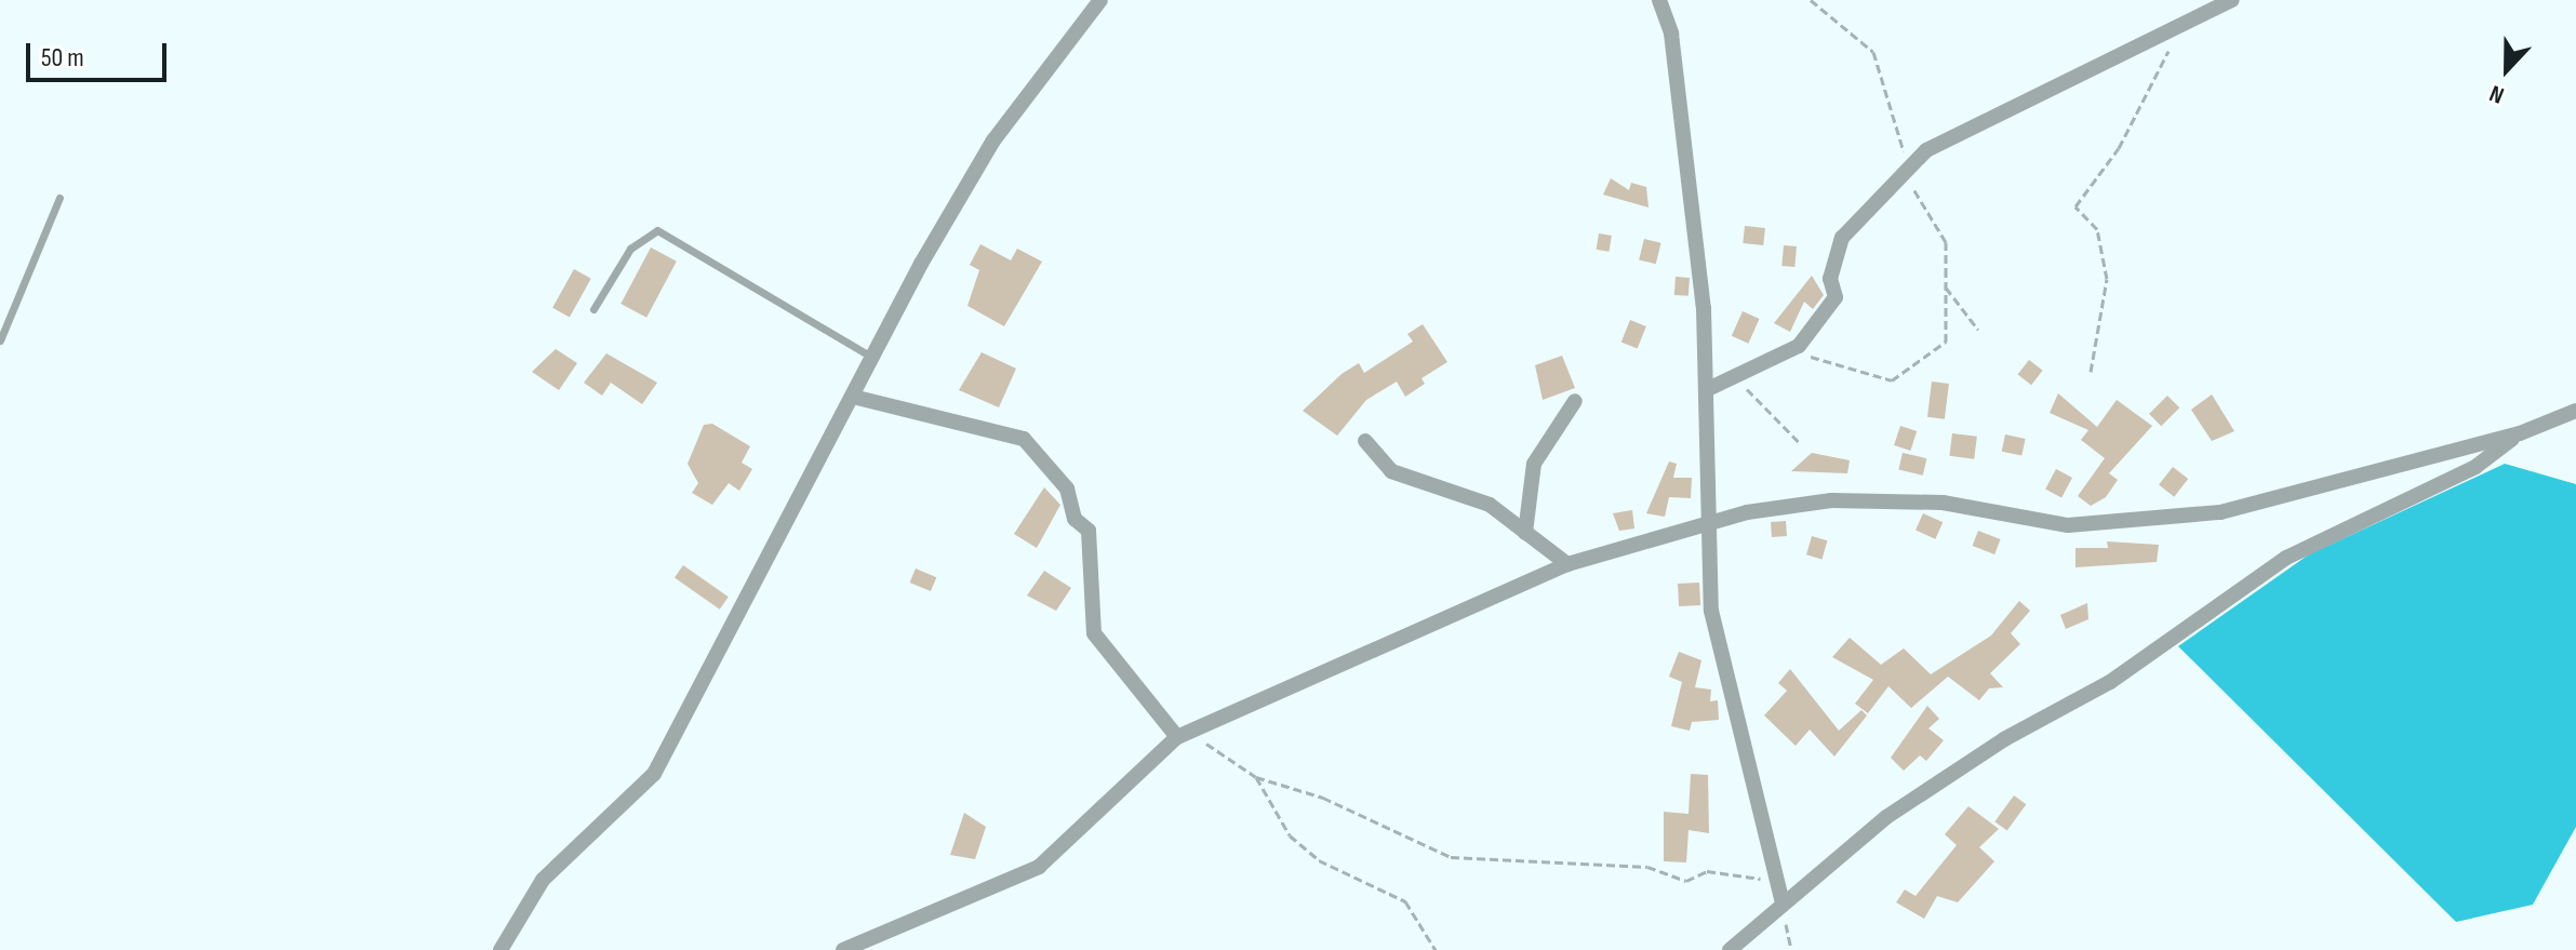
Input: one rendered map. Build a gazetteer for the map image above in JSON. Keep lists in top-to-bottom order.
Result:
{
  "scale_bar": "50 m",
  "north": "bottom"
}
